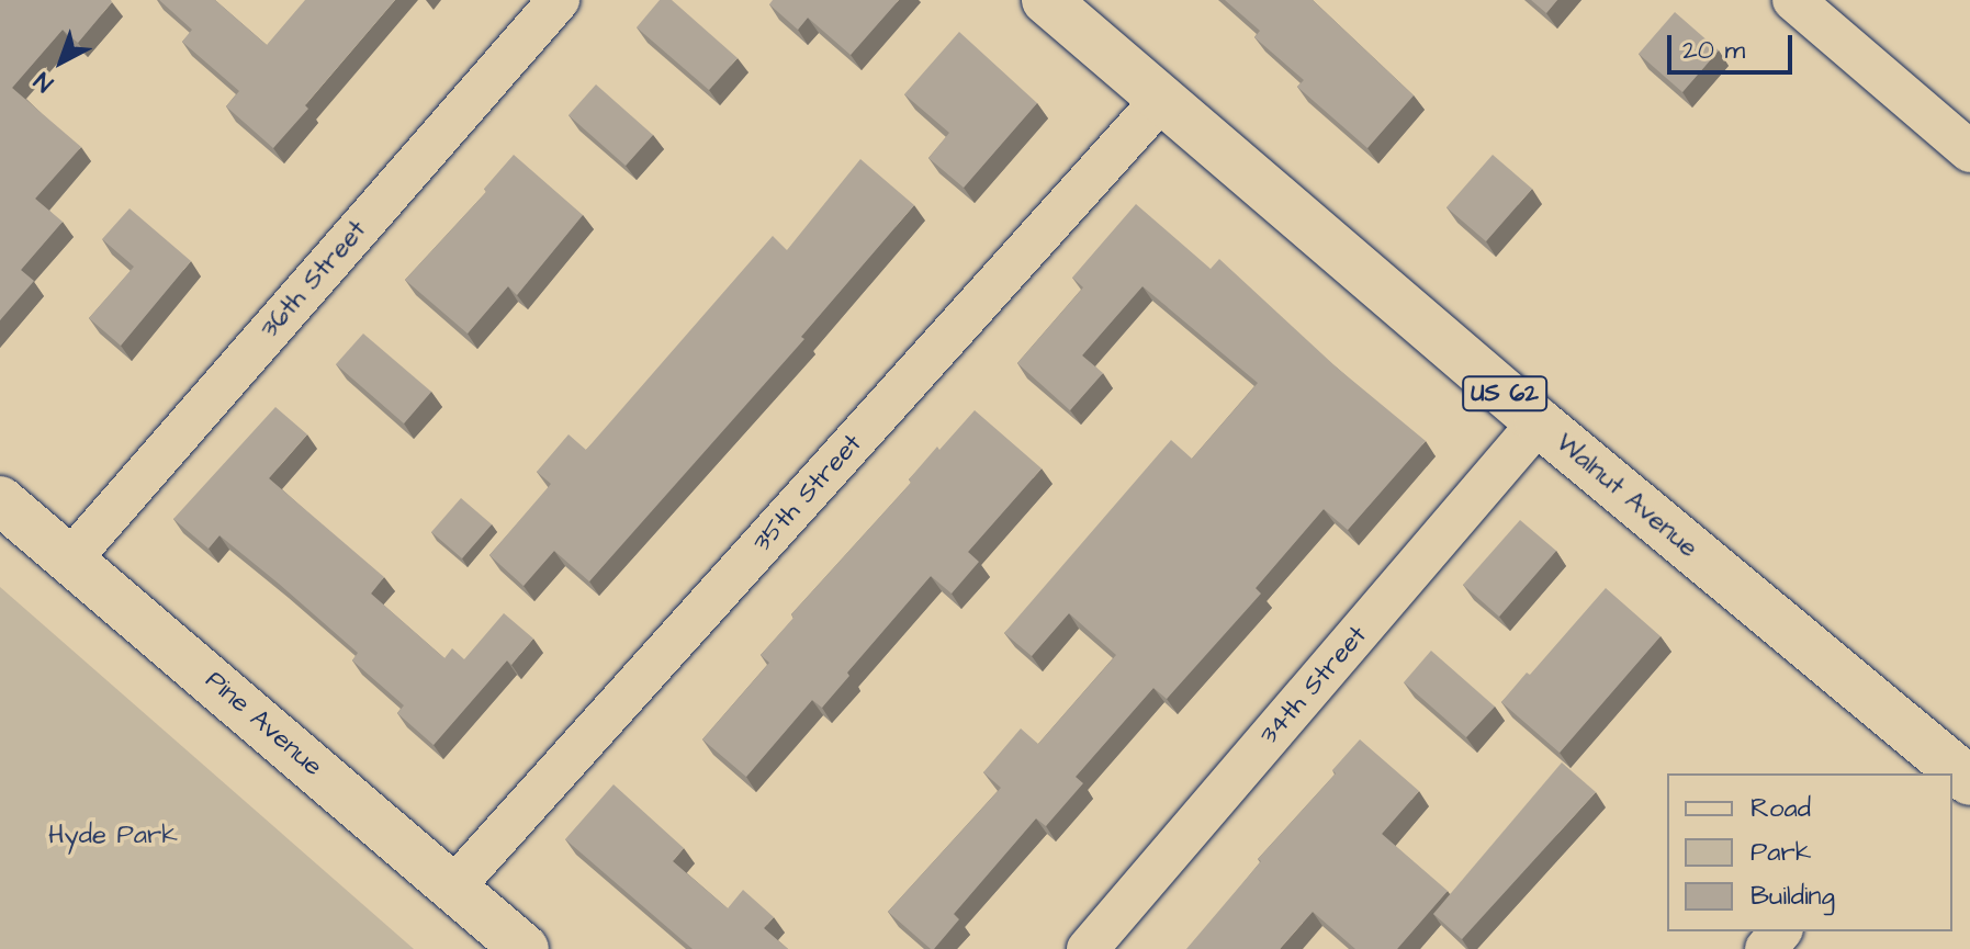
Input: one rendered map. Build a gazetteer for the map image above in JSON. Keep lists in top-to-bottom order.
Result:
{
  "streets": {
    "main road": ["US 62", "Walnut Avenue", "Pine Avenue"],
    "street": ["36th Street", "35th Street", "34th Street"]
  },
  "crossings": [
    ["36th Street", "Pine Avenue"],
    ["35th Street", "Walnut Avenue"],
    ["35th Street", "Pine Avenue"],
    ["Walnut Avenue", "34th Street"]
  ],
  "parks": ["Hyde Park"],
  "legend": ["Road", "Park", "Building"],
  "scale_bar": "20 m",
  "north": "bottom left"
}
